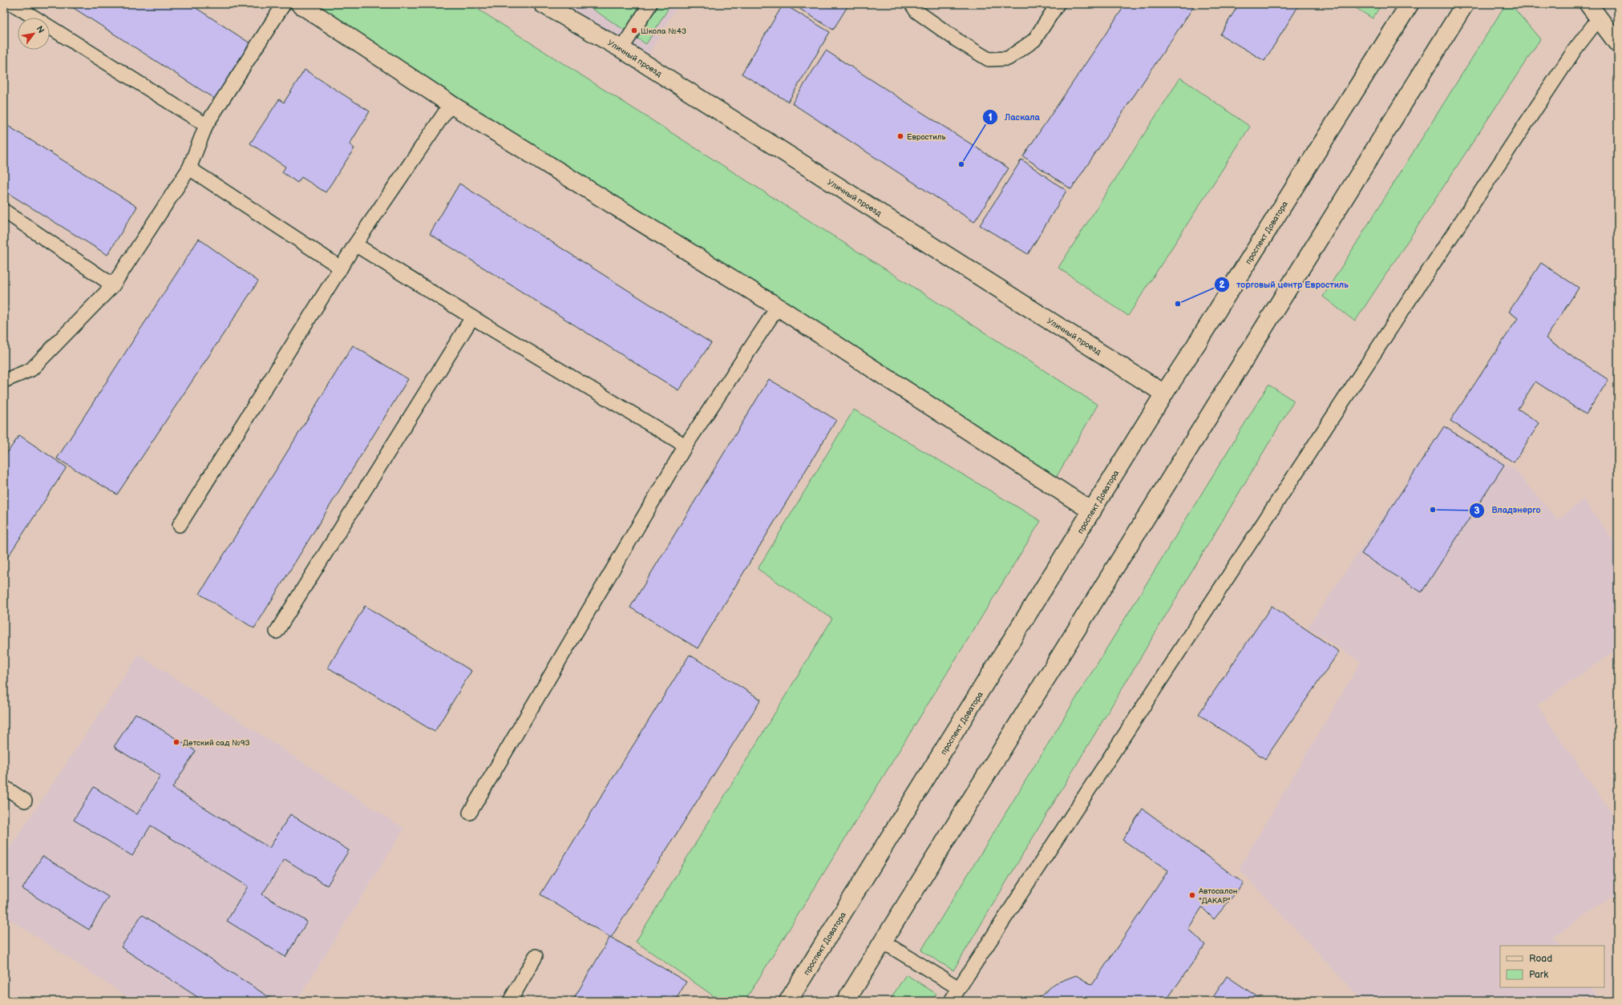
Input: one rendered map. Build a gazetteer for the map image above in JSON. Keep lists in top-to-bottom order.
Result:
{
  "streets": {
    "main road": ["Уличный проезд", "проспект Доватора"]
  },
  "crossings": [
    ["Уличный проезд", "проспект Доватора"]
  ],
  "places": [
    "Школа №43",
    "Евростиль",
    "Ласкала",
    "торговый центр Евростиль",
    "Владэнерго",
    "Детский сад №93",
    "Автосалон \"ДАКАР\""
  ],
  "legend": ["Road", "Park"],
  "north": "top right"
}
